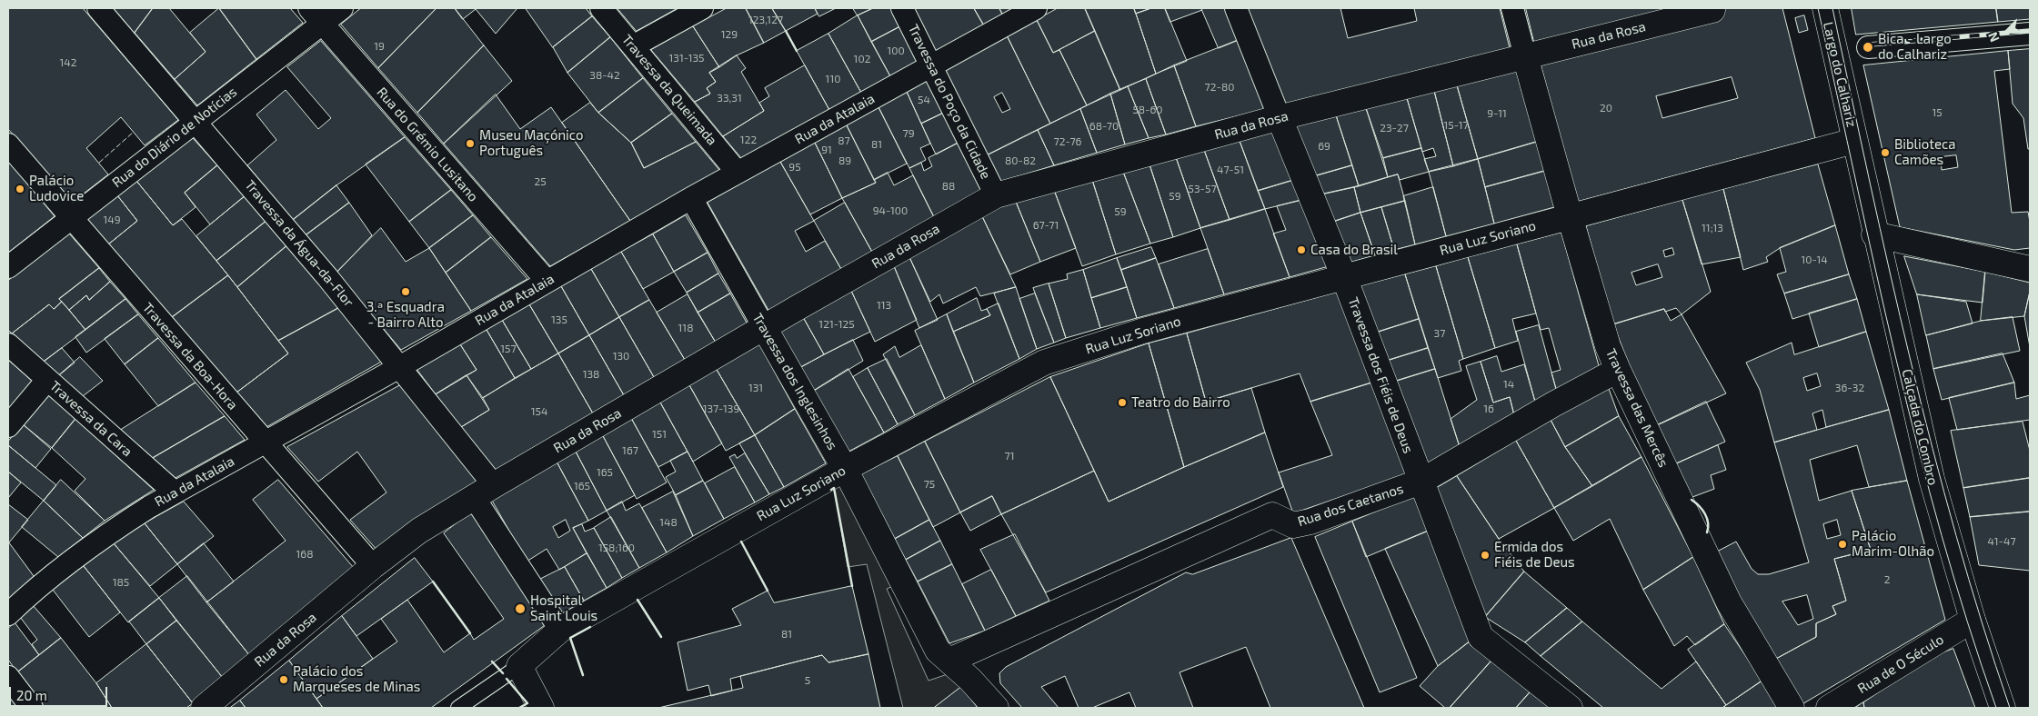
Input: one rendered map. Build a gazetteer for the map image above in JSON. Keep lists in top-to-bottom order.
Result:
{
  "streets": {
    "street": [
      "Rua da Rosa",
      "Largo do Calhariz",
      "Travessa da Queimada",
      "Travessa do Poço da Cidade",
      "Rua da Atalaia",
      "Rua do Diário de Notícias",
      "Rua do Grémio Lusitano",
      "Rua Luz Soriano",
      "Travessa da Água-da-Flor",
      "Travessa da Boa-Hora",
      "Travessa dos Fiéis de Deus",
      "Travessa dos Inglesinhos",
      "Travessa das Mercês",
      "Travessa da Cara",
      "Calçada do Combro",
      "Rua dos Caetanos",
      "Rua de O Século"
    ]
  },
  "crossings": [
    ["Rua da Rosa", "Travessa do Poço da Cidade"],
    ["Rua da Rosa", "Travessa da Água-da-Flor"],
    ["Rua da Rosa", "Travessa da Boa-Hora"],
    ["Rua da Rosa", "Travessa dos Fiéis de Deus"],
    ["Rua da Rosa", "Travessa dos Inglesinhos"],
    ["Rua da Rosa", "Travessa das Mercês"],
    ["Largo do Calhariz", "Rua Luz Soriano"],
    ["Largo do Calhariz", "Calçada do Combro"],
    ["Travessa da Queimada", "Rua da Atalaia"],
    ["Travessa do Poço da Cidade", "Rua da Atalaia"],
    ["Rua da Atalaia", "Rua do Grémio Lusitano"],
    ["Rua da Atalaia", "Travessa da Água-da-Flor"],
    ["Rua da Atalaia", "Travessa da Boa-Hora"],
    ["Rua da Atalaia", "Travessa dos Inglesinhos"],
    ["Rua da Atalaia", "Travessa da Cara"],
    ["Rua do Diário de Notícias", "Rua do Grémio Lusitano"],
    ["Rua do Diário de Notícias", "Travessa da Água-da-Flor"],
    ["Rua do Diário de Notícias", "Travessa da Boa-Hora"],
    ["Rua Luz Soriano", "Travessa da Água-da-Flor"],
    ["Rua Luz Soriano", "Travessa dos Fiéis de Deus"],
    ["Rua Luz Soriano", "Travessa dos Inglesinhos"],
    ["Rua Luz Soriano", "Travessa das Mercês"],
    ["Rua Luz Soriano", "Calçada do Combro"],
    ["Travessa dos Fiéis de Deus", "Rua dos Caetanos"],
    ["Travessa dos Inglesinhos", "Rua dos Caetanos"],
    ["Travessa das Mercês", "Rua dos Caetanos"],
    ["Calçada do Combro", "Rua de O Século"]
  ],
  "places": [
    "Bica - Largo do Calhariz",
    "Museu Maçónico Português",
    "Biblioteca Camões",
    "Palácio Ludovice",
    "Casa do Brasil",
    "3.ª Esquadra - Bairro Alto",
    "Teatro do Bairro",
    "Palácio Marim-Olhão",
    "Ermida dos Fiéis de Deus",
    "Hospital Saint Louis",
    "Palácio dos Marqueses de Minas"
  ],
  "house_numbers": [
    "123,127",
    "129",
    "19",
    "100",
    "131-135",
    "102",
    "142",
    "38-42",
    "110",
    "72-80",
    "33,31",
    "54",
    "20",
    "58-60",
    "15",
    "9-11",
    "15-17",
    "68-70",
    "23-27",
    "79",
    "122",
    "87",
    "72-76",
    "81",
    "69",
    "91",
    "89",
    "80-82",
    "95",
    "47-51",
    "25",
    "88",
    "53-57",
    "59",
    "94-100",
    "59",
    "149",
    "67-71",
    "11;13",
    "10-14",
    "113",
    "135",
    "121-125",
    "118",
    "37",
    "157",
    "130",
    "138",
    "14",
    "131",
    "36-32",
    "137-139",
    "16",
    "154",
    "151",
    "167",
    "71",
    "165",
    "75",
    "165",
    "148",
    "41-47",
    "158;160",
    "168",
    "2",
    "185",
    "81",
    "5"
  ],
  "scale_bar": "20 m",
  "north": "bottom left"
}
